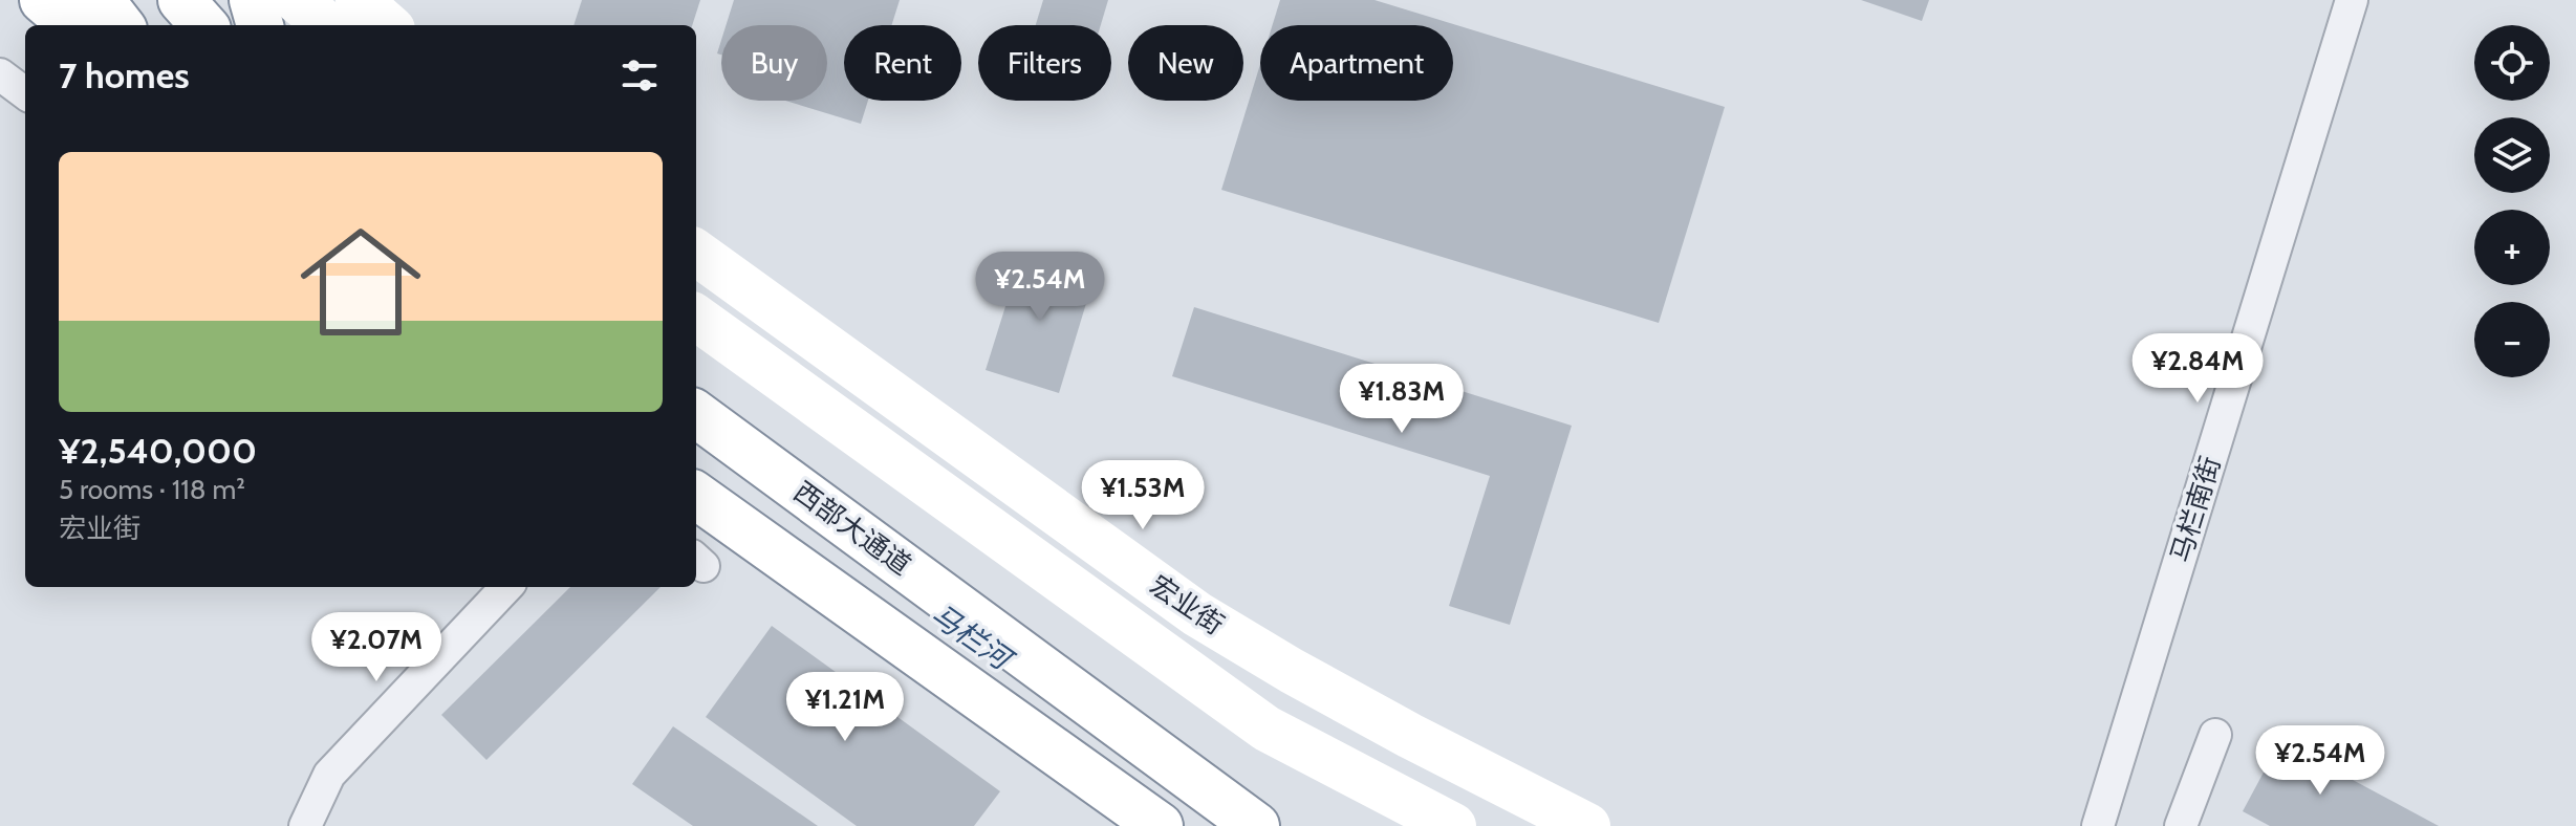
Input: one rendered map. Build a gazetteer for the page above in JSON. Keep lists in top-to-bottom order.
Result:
{
  "streets": {
    "main road": ["西部大通道", "宏业街"],
    "street": ["马栏南街"]
  },
  "water": ["马栏河"],
  "page": {
    "map_buttons": ["+", "−"],
    "chip": [
      "Buy",
      "Rent",
      "Filters",
      "New",
      "Apartment"
    ],
    "heading": "7 homes",
    "list": [
      {
        "name": "¥2,540,000",
        "note": "5 rooms · 118 m² · 宏业街"
      }
    ],
    "price": [
      "¥2.54M",
      "¥2.84M",
      "¥1.83M",
      "¥1.53M",
      "¥2.07M",
      "¥1.21M",
      "¥2.54M"
    ]
  }
}
